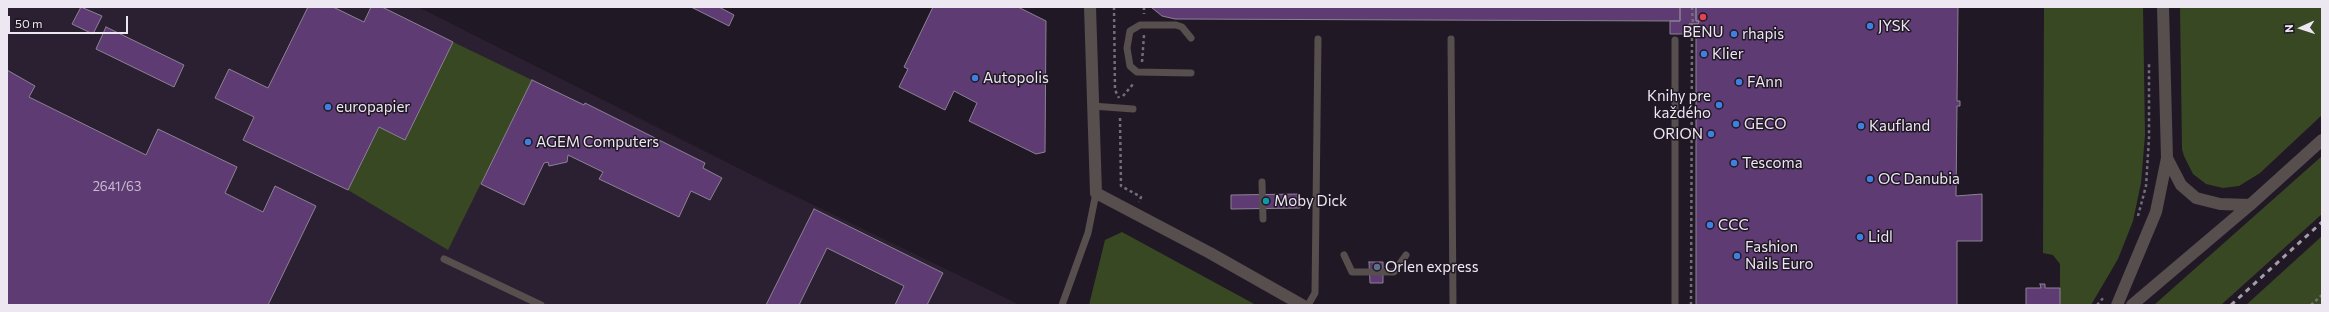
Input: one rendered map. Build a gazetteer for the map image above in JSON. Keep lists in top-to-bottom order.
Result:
{
  "places": [
    "BENU",
    "JYSK",
    "rhapis",
    "Klier",
    "Autopolis",
    "FAnn",
    "Knihy pre každého",
    "europapier",
    "GECO",
    "Kaufland",
    "ORION",
    "AGEM Computers",
    "Tescoma",
    "OC Danubia",
    "Moby Dick",
    "CCC",
    "Lidl",
    "Fashion Nails Euro",
    "Orlen express"
  ],
  "house_numbers": ["2641/63"],
  "scale_bar": "50 m",
  "north": "left"
}
